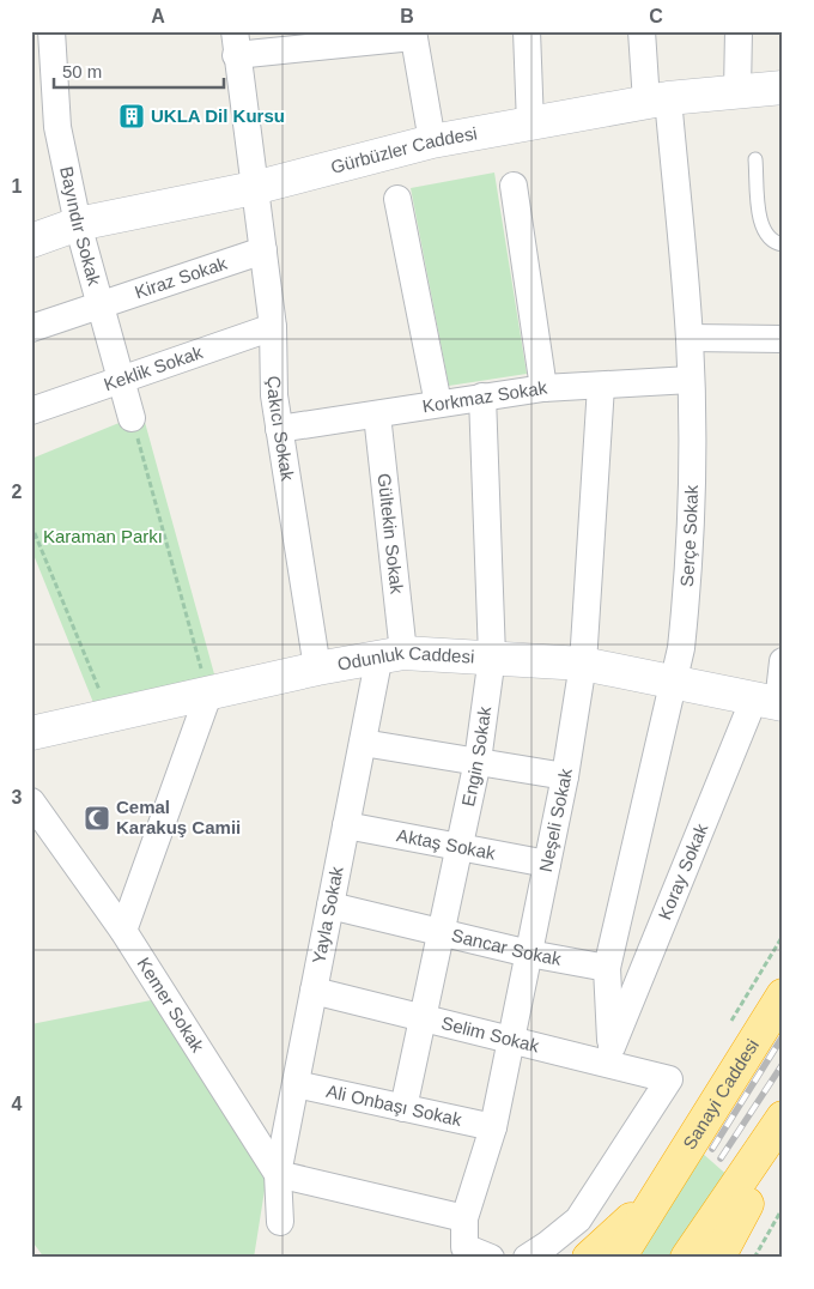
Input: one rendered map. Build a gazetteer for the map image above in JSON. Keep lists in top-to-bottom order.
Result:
{
  "streets": {
    "highway": ["Sanayi Caddesi"],
    "street": [
      "Gürbüzler Caddesi",
      "Bayındır Sokak",
      "Kiraz Sokak",
      "Keklik Sokak",
      "Korkmaz Sokak",
      "Çakıcı Sokak",
      "Gültekin Sokak",
      "Serçe Sokak",
      "Odunluk Caddesi",
      "Engin Sokak",
      "Neşeli Sokak",
      "Aktaş Sokak",
      "Koray Sokak",
      "Yayla Sokak",
      "Sancar Sokak",
      "Kemer Sokak",
      "Selim Sokak",
      "Ali Onbaşı Sokak"
    ]
  },
  "crossings": [
    ["Gürbüzler Caddesi", "Bayındır Sokak"],
    ["Gürbüzler Caddesi", "Çakıcı Sokak"],
    ["Gürbüzler Caddesi", "Serçe Sokak"],
    ["Bayındır Sokak", "Kiraz Sokak"],
    ["Bayındır Sokak", "Keklik Sokak"],
    ["Kiraz Sokak", "Çakıcı Sokak"],
    ["Keklik Sokak", "Çakıcı Sokak"],
    ["Korkmaz Sokak", "Çakıcı Sokak"],
    ["Korkmaz Sokak", "Gültekin Sokak"],
    ["Korkmaz Sokak", "Serçe Sokak"],
    ["Korkmaz Sokak", "Engin Sokak"],
    ["Korkmaz Sokak", "Neşeli Sokak"],
    ["Çakıcı Sokak", "Odunluk Caddesi"],
    ["Gültekin Sokak", "Odunluk Caddesi"],
    ["Gültekin Sokak", "Yayla Sokak"],
    ["Serçe Sokak", "Odunluk Caddesi"],
    ["Serçe Sokak", "Koray Sokak"],
    ["Serçe Sokak", "Sancar Sokak"],
    ["Odunluk Caddesi", "Engin Sokak"],
    ["Odunluk Caddesi", "Neşeli Sokak"],
    ["Odunluk Caddesi", "Koray Sokak"],
    ["Odunluk Caddesi", "Yayla Sokak"],
    ["Engin Sokak", "Aktaş Sokak"],
    ["Engin Sokak", "Sancar Sokak"],
    ["Engin Sokak", "Selim Sokak"],
    ["Engin Sokak", "Ali Onbaşı Sokak"],
    ["Neşeli Sokak", "Aktaş Sokak"],
    ["Neşeli Sokak", "Sancar Sokak"],
    ["Neşeli Sokak", "Selim Sokak"],
    ["Neşeli Sokak", "Ali Onbaşı Sokak"],
    ["Aktaş Sokak", "Yayla Sokak"],
    ["Koray Sokak", "Sancar Sokak"],
    ["Yayla Sokak", "Sancar Sokak"],
    ["Yayla Sokak", "Kemer Sokak"],
    ["Yayla Sokak", "Selim Sokak"],
    ["Yayla Sokak", "Ali Onbaşı Sokak"]
  ],
  "parks": ["Karaman Parkı"],
  "places": {
    "building": ["UKLA Dil Kursu"],
    "mosque": ["Cemal Karakuş Camii"]
  },
  "scale_bar": "50 m",
  "grid": {
    "columns": ["A", "B", "C"],
    "rows": [
      "1",
      "2",
      "3",
      "4"
    ]
  }
}
